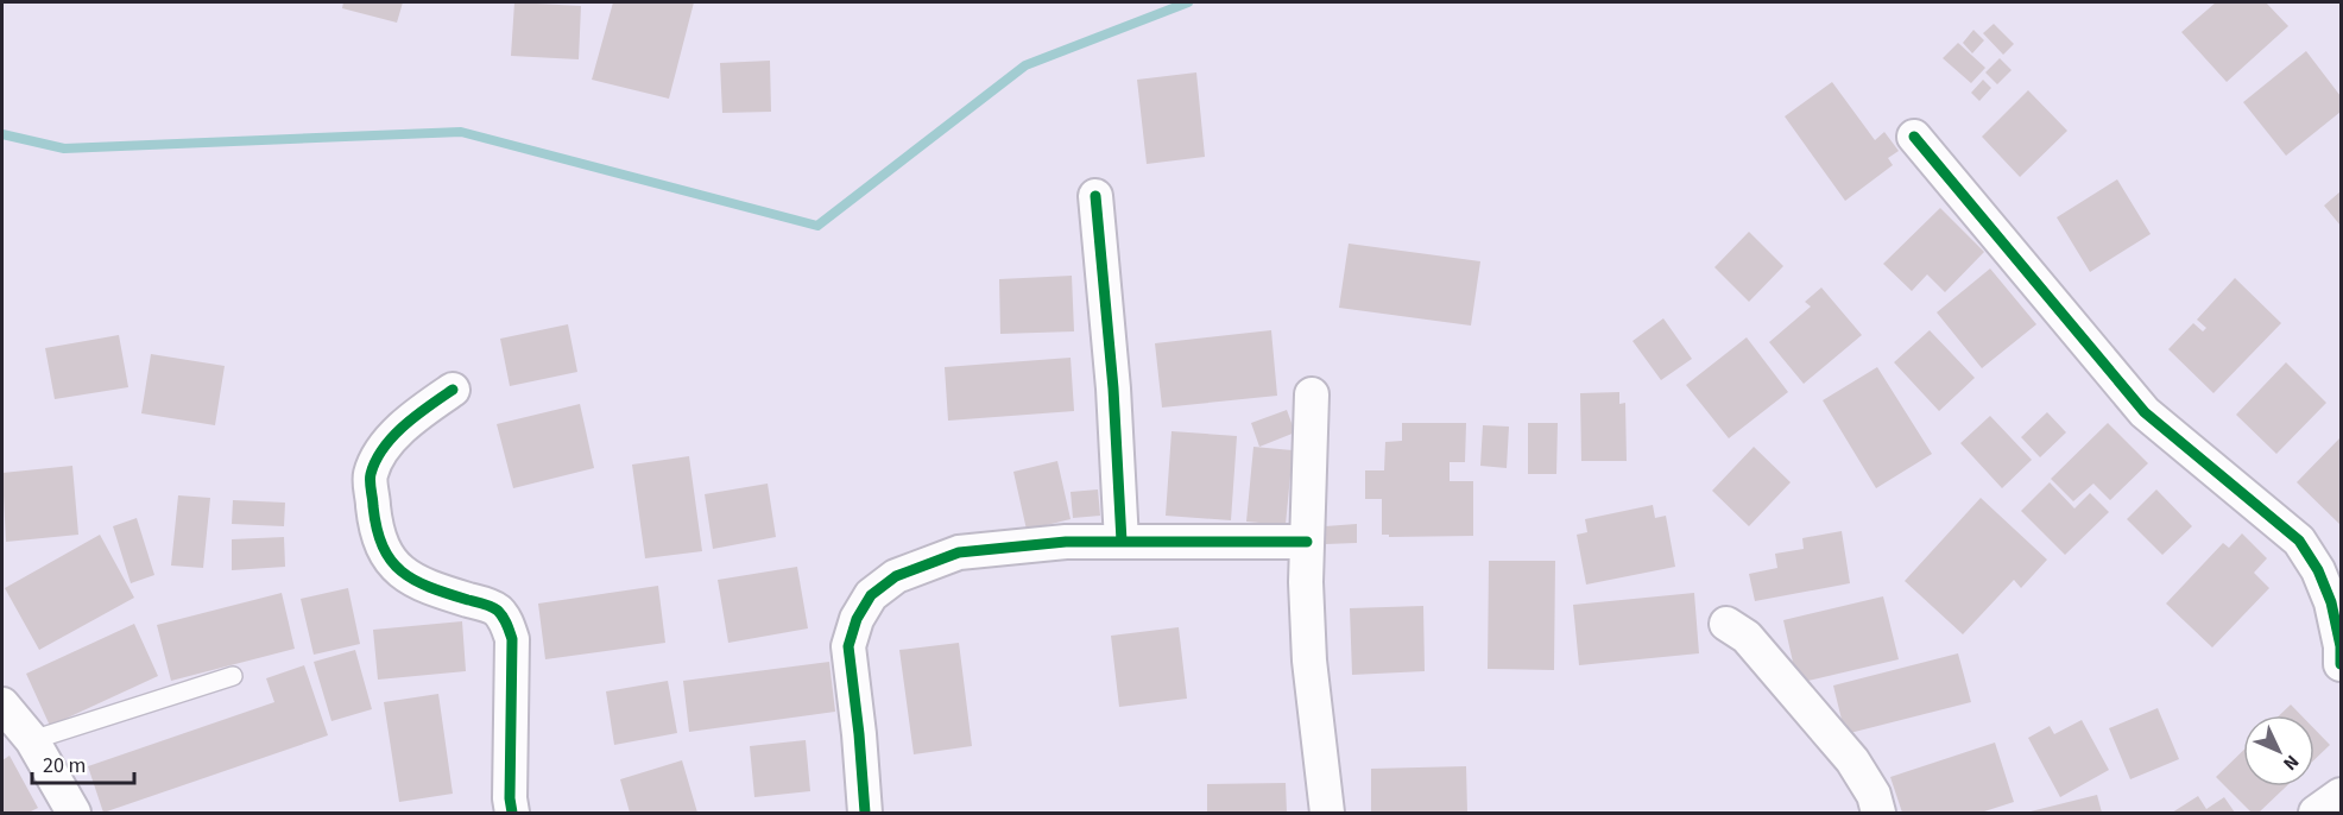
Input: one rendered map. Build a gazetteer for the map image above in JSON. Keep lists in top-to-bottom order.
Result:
{
  "scale_bar": "20 m",
  "north": "bottom right"
}
